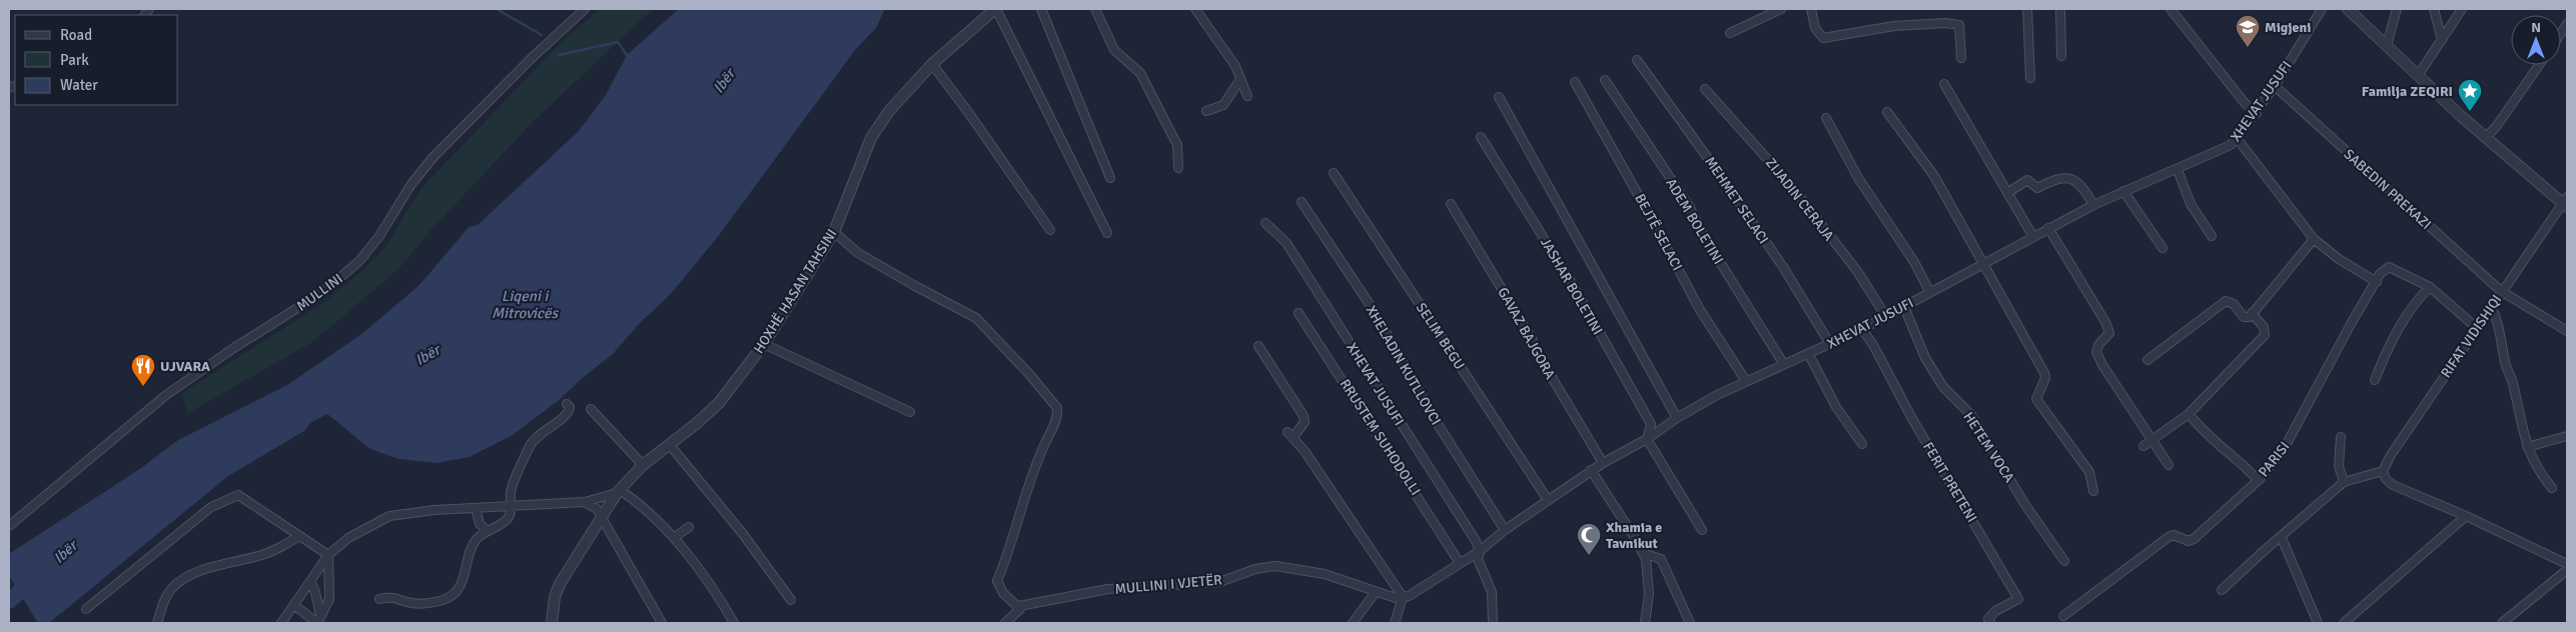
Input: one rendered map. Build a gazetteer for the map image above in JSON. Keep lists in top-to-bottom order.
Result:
{
  "streets": {
    "street": [
      "XHEVAT JUSUFI",
      "SABEDIN PREKAZI",
      "ZIJADIN CERAJA",
      "MEHMET SELACI",
      "ADEM BOLETINI",
      "BEJTË SELACI",
      "JASHAR BOLETINI",
      "HOXHË HASAN TAHSINI",
      "MULLINI",
      "GAVAZ BAJGORA",
      "SELIM BEGU",
      "RIFAT VIDISHIQI",
      "XHELADIN KUTLLOVCI",
      "RRUSTEM SUHODOLLI",
      "HETEM VOCA",
      "PARISI",
      "FERIT PRETENI",
      "MULLINI I VJETËR"
    ]
  },
  "crossings": [
    ["XHEVAT JUSUFI", "SABEDIN PREKAZI"],
    ["XHEVAT JUSUFI", "ZIJADIN CERAJA"],
    ["XHEVAT JUSUFI", "MEHMET SELACI"],
    ["XHEVAT JUSUFI", "ADEM BOLETINI"],
    ["XHEVAT JUSUFI", "BEJTË SELACI"],
    ["XHEVAT JUSUFI", "JASHAR BOLETINI"],
    ["XHEVAT JUSUFI", "GAVAZ BAJGORA"],
    ["XHEVAT JUSUFI", "SELIM BEGU"],
    ["XHEVAT JUSUFI", "XHELADIN KUTLLOVCI"],
    ["XHEVAT JUSUFI", "RRUSTEM SUHODOLLI"],
    ["XHEVAT JUSUFI", "HETEM VOCA"],
    ["XHEVAT JUSUFI", "FERIT PRETENI"],
    ["XHEVAT JUSUFI", "MULLINI I VJETËR"],
    ["SABEDIN PREKAZI", "RIFAT VIDISHIQI"],
    ["RIFAT VIDISHIQI", "PARISI"]
  ],
  "water": ["Ibër", "Liqeni i Mitrovicës"],
  "places": {
    "school or university": ["Migjeni"],
    "place": ["Familja ZEQIRI"],
    "restaurant": ["UJVARA"],
    "mosque": ["Xhamia e Tavnikut"]
  },
  "legend": ["Road", "Park", "Water"],
  "north": "top"
}
